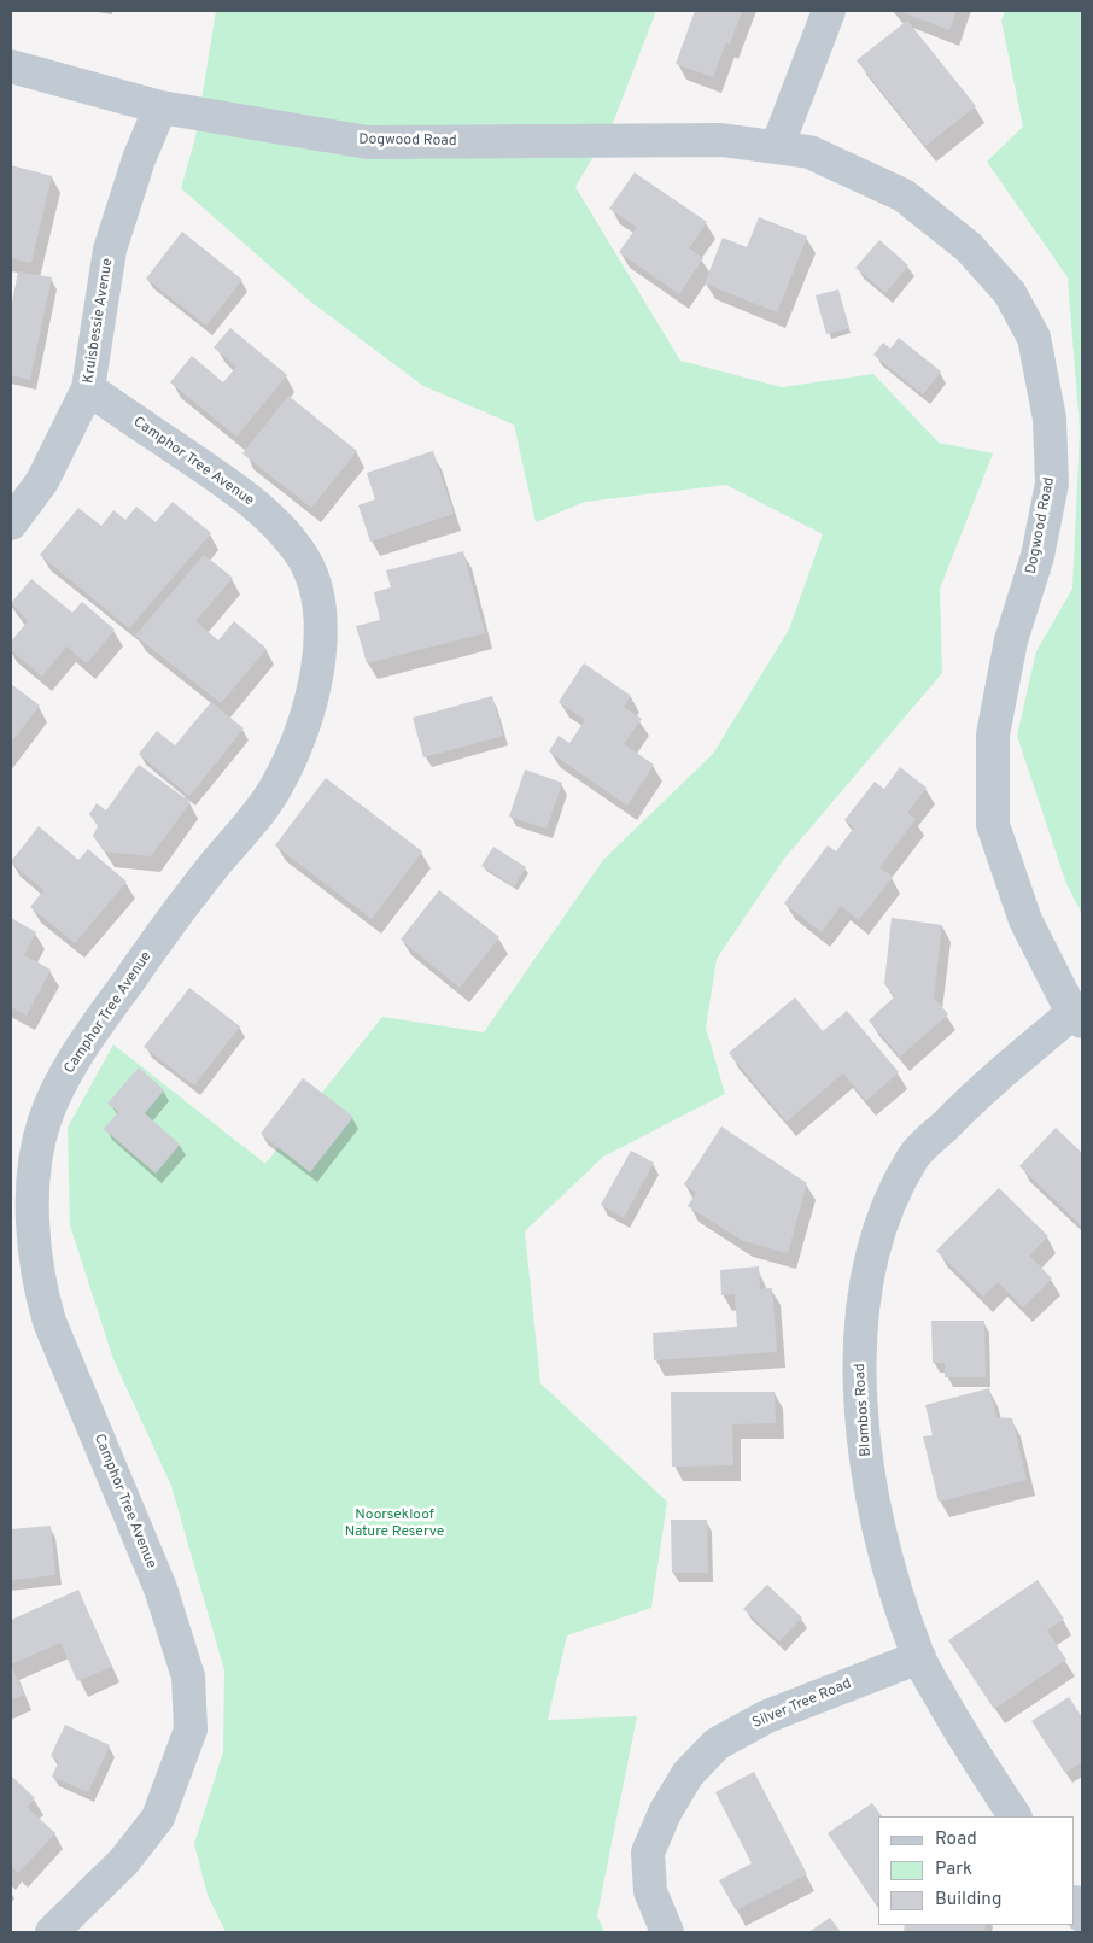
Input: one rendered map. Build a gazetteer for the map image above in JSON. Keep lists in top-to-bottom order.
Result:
{
  "streets": {
    "street": [
      "Dogwood Road",
      "Kruisbessie Avenue",
      "Camphor Tree Avenue",
      "Blombos Road",
      "Silver Tree Road"
    ]
  },
  "crossings": [
    ["Dogwood Road", "Kruisbessie Avenue"],
    ["Dogwood Road", "Blombos Road"],
    ["Kruisbessie Avenue", "Camphor Tree Avenue"],
    ["Blombos Road", "Silver Tree Road"]
  ],
  "parks": ["Noorsekloof Nature Reserve"],
  "legend": ["Road", "Park", "Building"]
}
